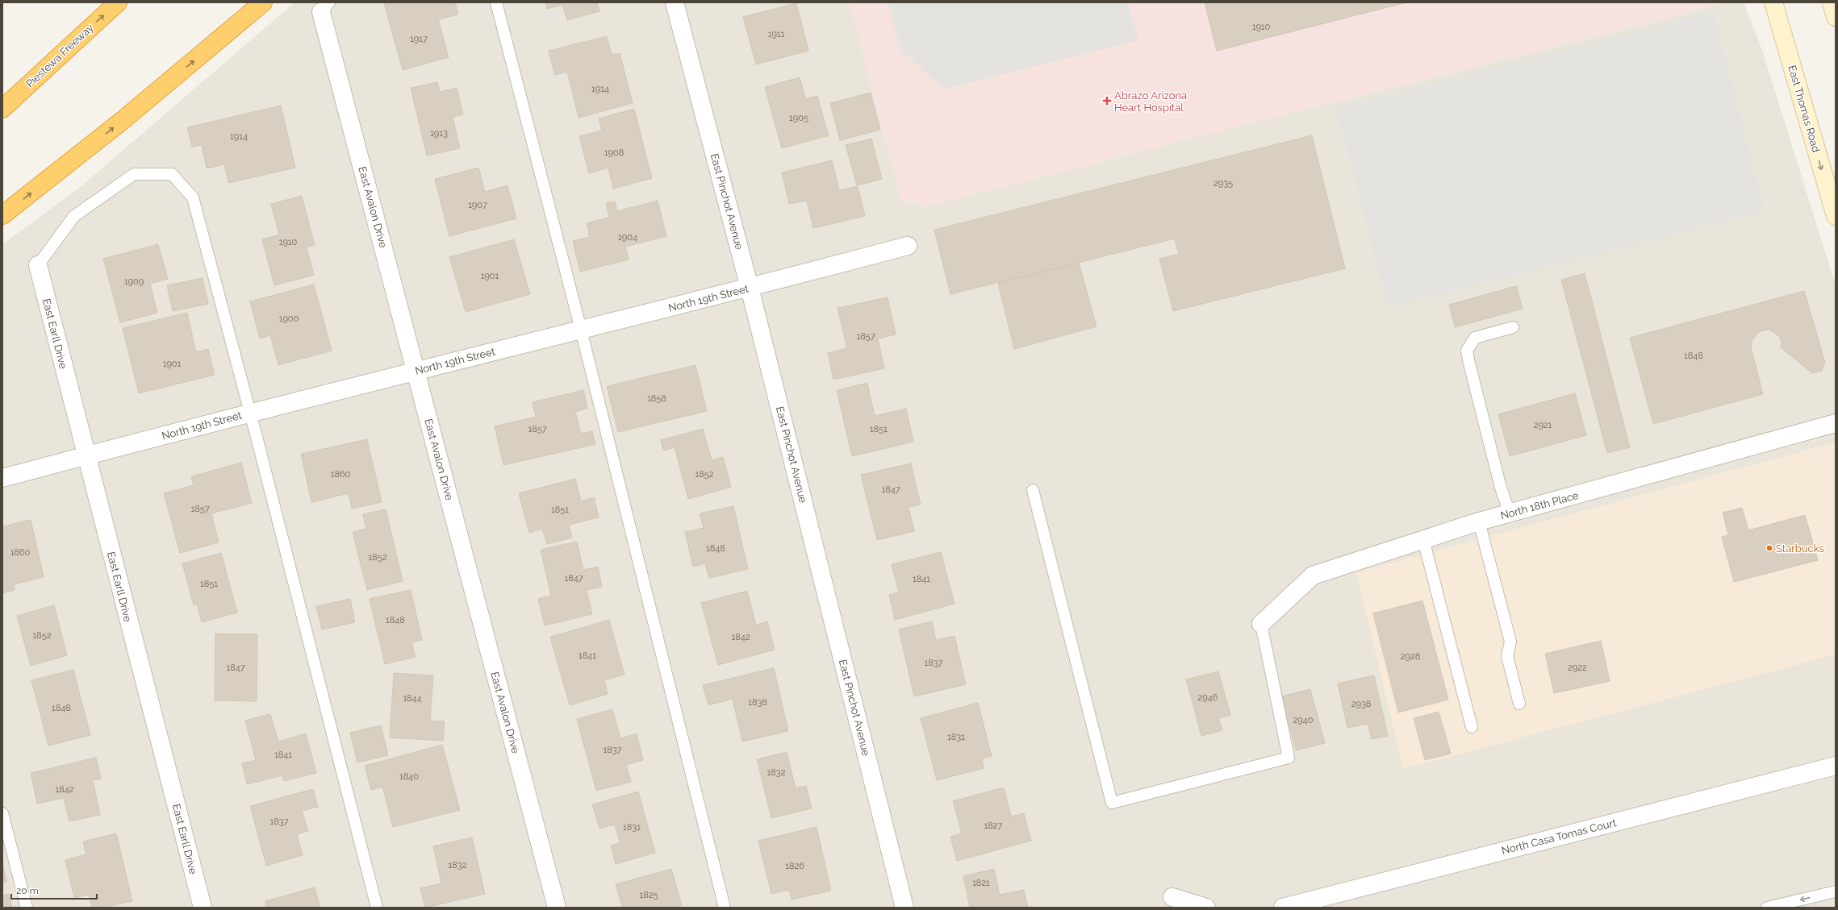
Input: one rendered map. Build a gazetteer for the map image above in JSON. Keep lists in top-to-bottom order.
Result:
{
  "streets": {
    "highway": ["Piestewa Freeway"],
    "main road": ["East Thomas Road"],
    "street": [
      "East Pinchot Avenue",
      "East Avalon Drive",
      "North 19th Street",
      "East Earll Drive",
      "North 18th Place",
      "North Casa Tomas Court"
    ]
  },
  "crossings": [
    ["East Pinchot Avenue", "North 19th Street"],
    ["East Avalon Drive", "North 19th Street"],
    ["North 19th Street", "East Earll Drive"]
  ],
  "one_way": ["East Thomas Road"],
  "places": {
    "health": ["Abrazo Arizona Heart Hospital"],
    "other": ["Starbucks"]
  },
  "house_numbers": [
    "1910",
    "1911",
    "1917",
    "1914",
    "1905",
    "1913",
    "1914",
    "1908",
    "2935",
    "1907",
    "1904",
    "1910",
    "1901",
    "1909",
    "1900",
    "1857",
    "1848",
    "1901",
    "1858",
    "2921",
    "1857",
    "1851",
    "1860",
    "1852",
    "1847",
    "1857",
    "1851",
    "1848",
    "1860",
    "1852",
    "1847",
    "1841",
    "1851",
    "1848",
    "1852",
    "1842",
    "1841",
    "2928",
    "1837",
    "1847",
    "2922",
    "2946",
    "1844",
    "1838",
    "2938",
    "1848",
    "2940",
    "1831",
    "1837",
    "1841",
    "1832",
    "1840",
    "1842",
    "1837",
    "1827",
    "1831",
    "1832",
    "1826",
    "1821",
    "1825"
  ],
  "scale_bar": "20 m"
}
